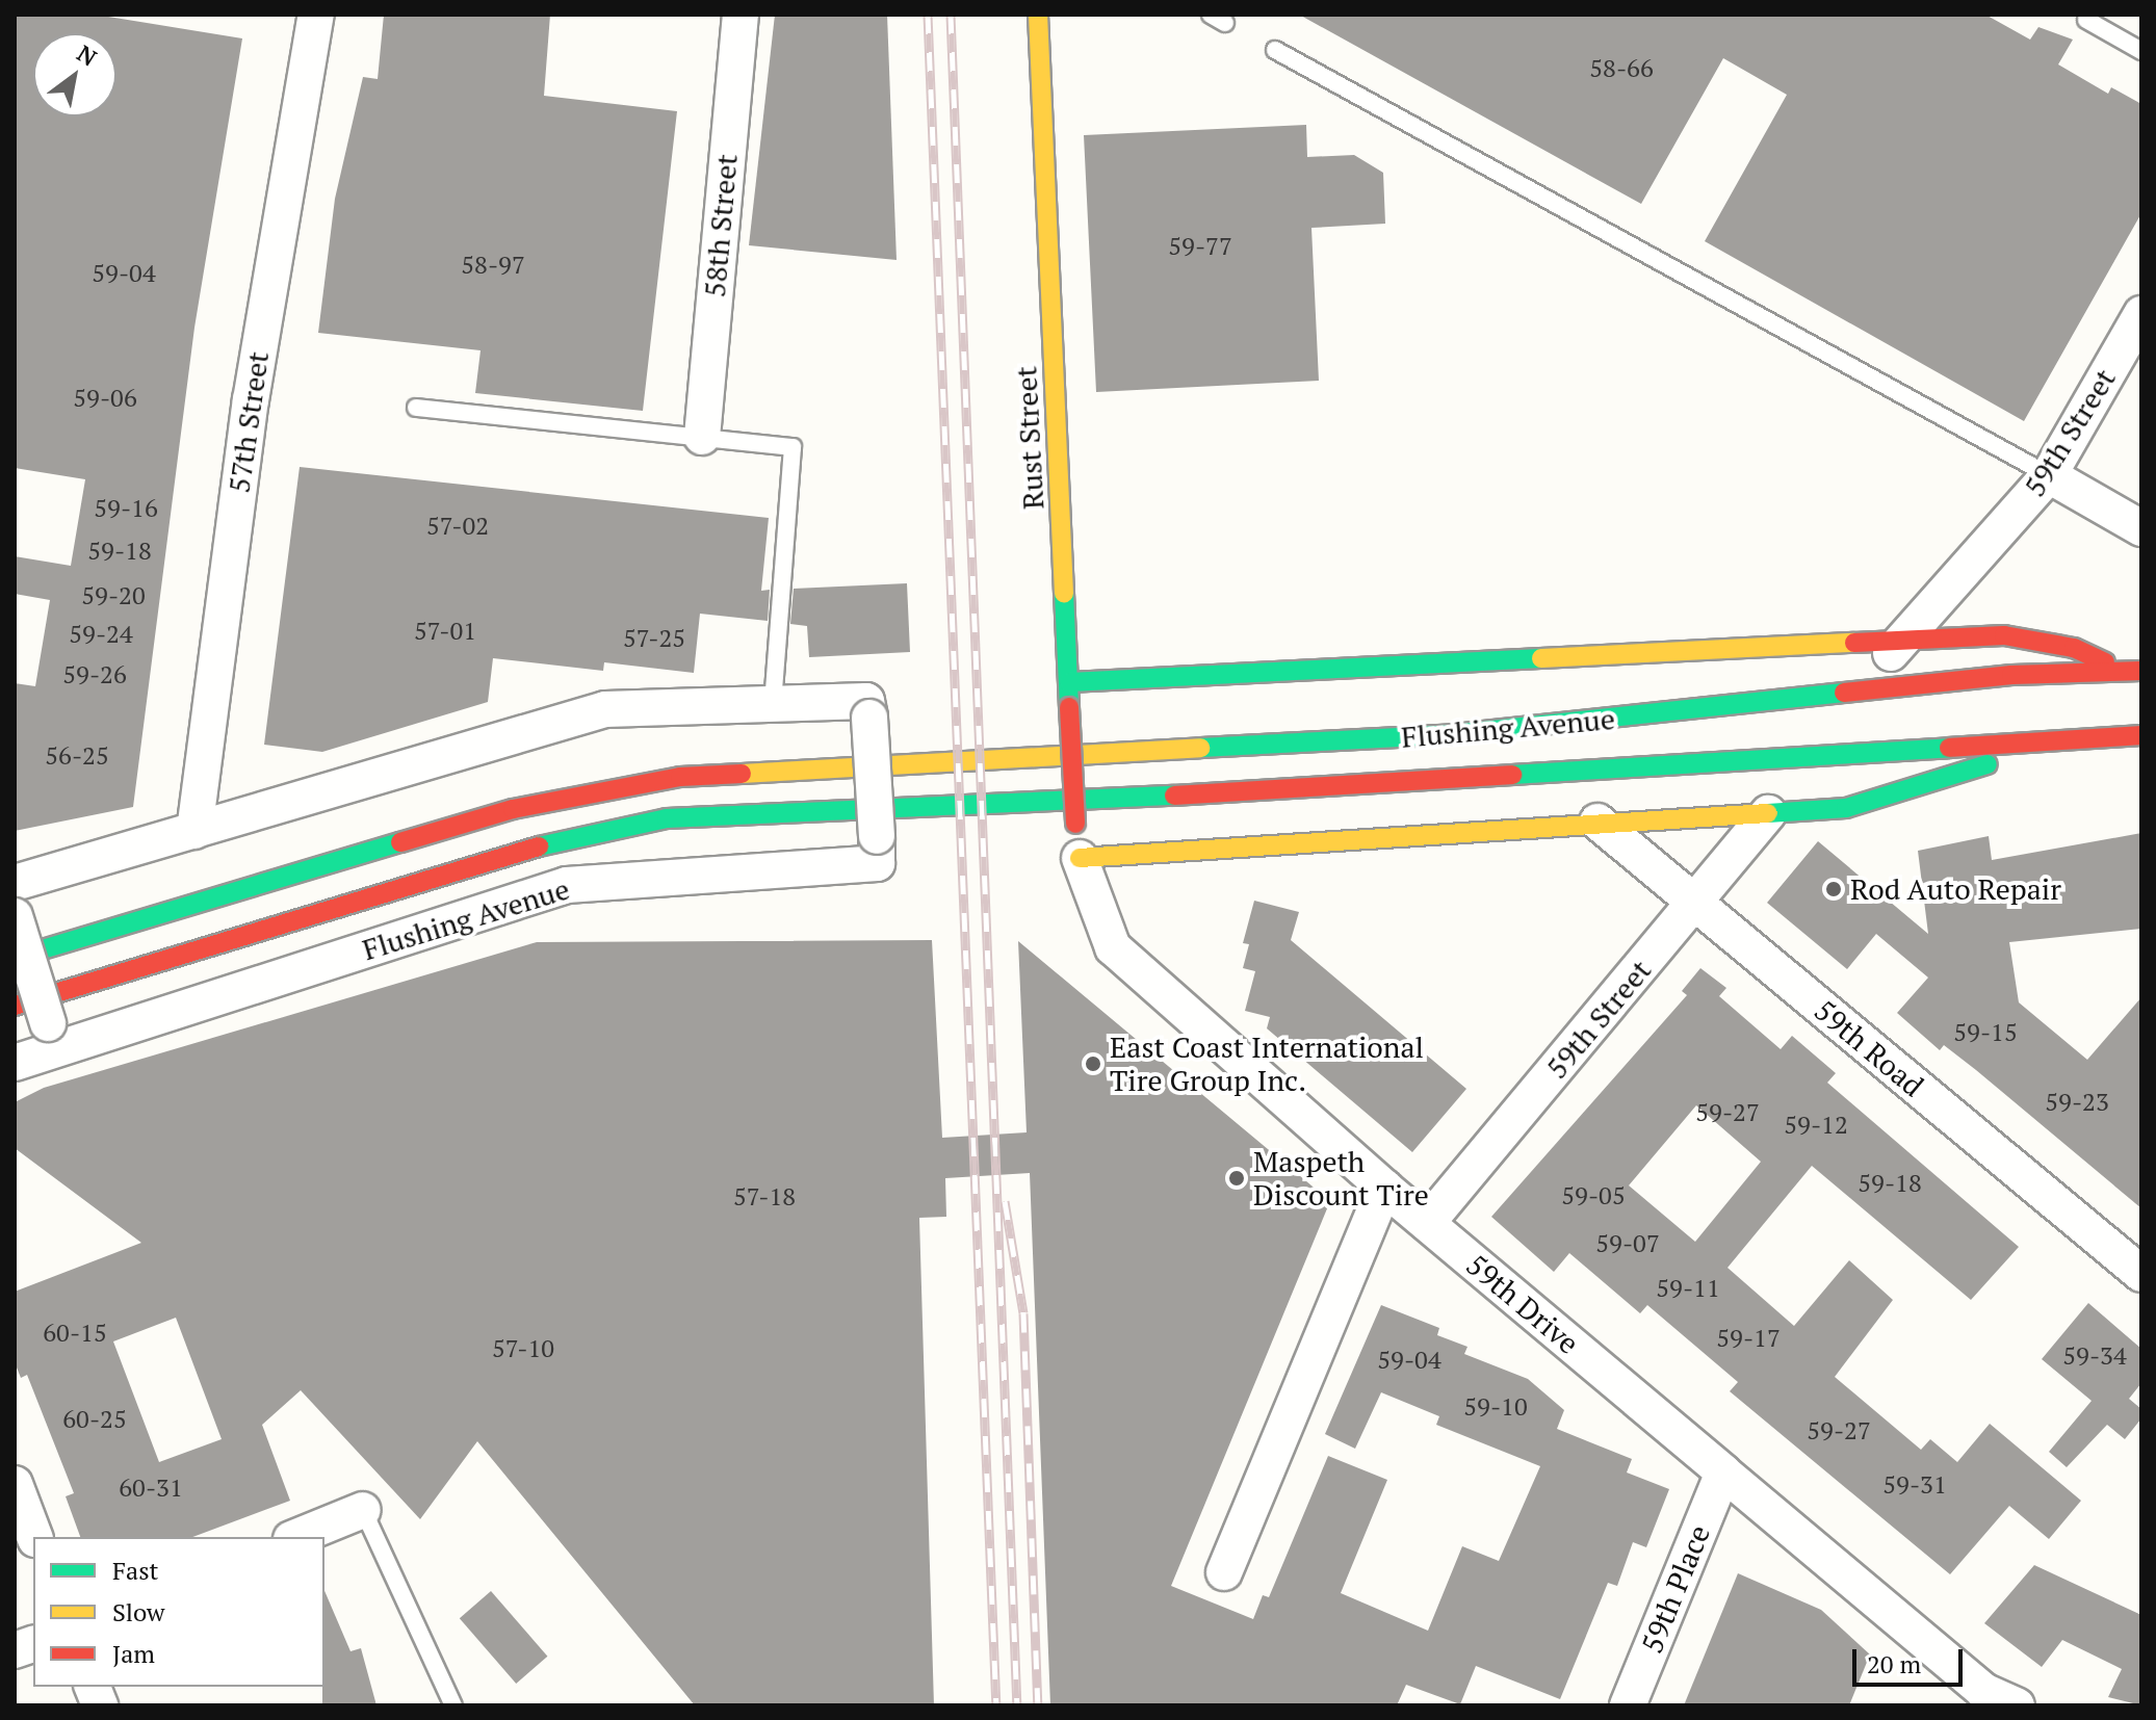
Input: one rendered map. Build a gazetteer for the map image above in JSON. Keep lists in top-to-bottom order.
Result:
{
  "streets": {
    "main road": ["Rust Street", "Flushing Avenue"],
    "street": [
      "58th Street",
      "57th Street",
      "59th Street",
      "59th Road",
      "59th Drive",
      "59th Place"
    ]
  },
  "crossings": [
    ["57th Street", "Flushing Avenue"],
    ["59th Street", "Flushing Avenue"],
    ["59th Street", "59th Road"],
    ["59th Street", "59th Drive"],
    ["Rust Street", "59th Drive"],
    ["59th Drive", "59th Place"]
  ],
  "places": ["Rod Auto Repair", "East Coast International Tire Group Inc.", "Maspeth Discount Tire"],
  "house_numbers": [
    "58-66",
    "59-77",
    "58-97",
    "59-04",
    "59-06",
    "59-16",
    "57-02",
    "59-18",
    "59-20",
    "57-01",
    "59-24",
    "57-25",
    "59-26",
    "56-25",
    "59-15",
    "59-23",
    "59-27",
    "59-12",
    "59-18",
    "59-05",
    "57-18",
    "59-07",
    "59-11",
    "60-15",
    "59-17",
    "57-10",
    "59-34",
    "59-04",
    "59-10",
    "60-25",
    "59-27",
    "59-31",
    "60-31"
  ],
  "legend": ["Fast", "Slow", "Jam"],
  "scale_bar": "20 m",
  "north": "top right"
}
